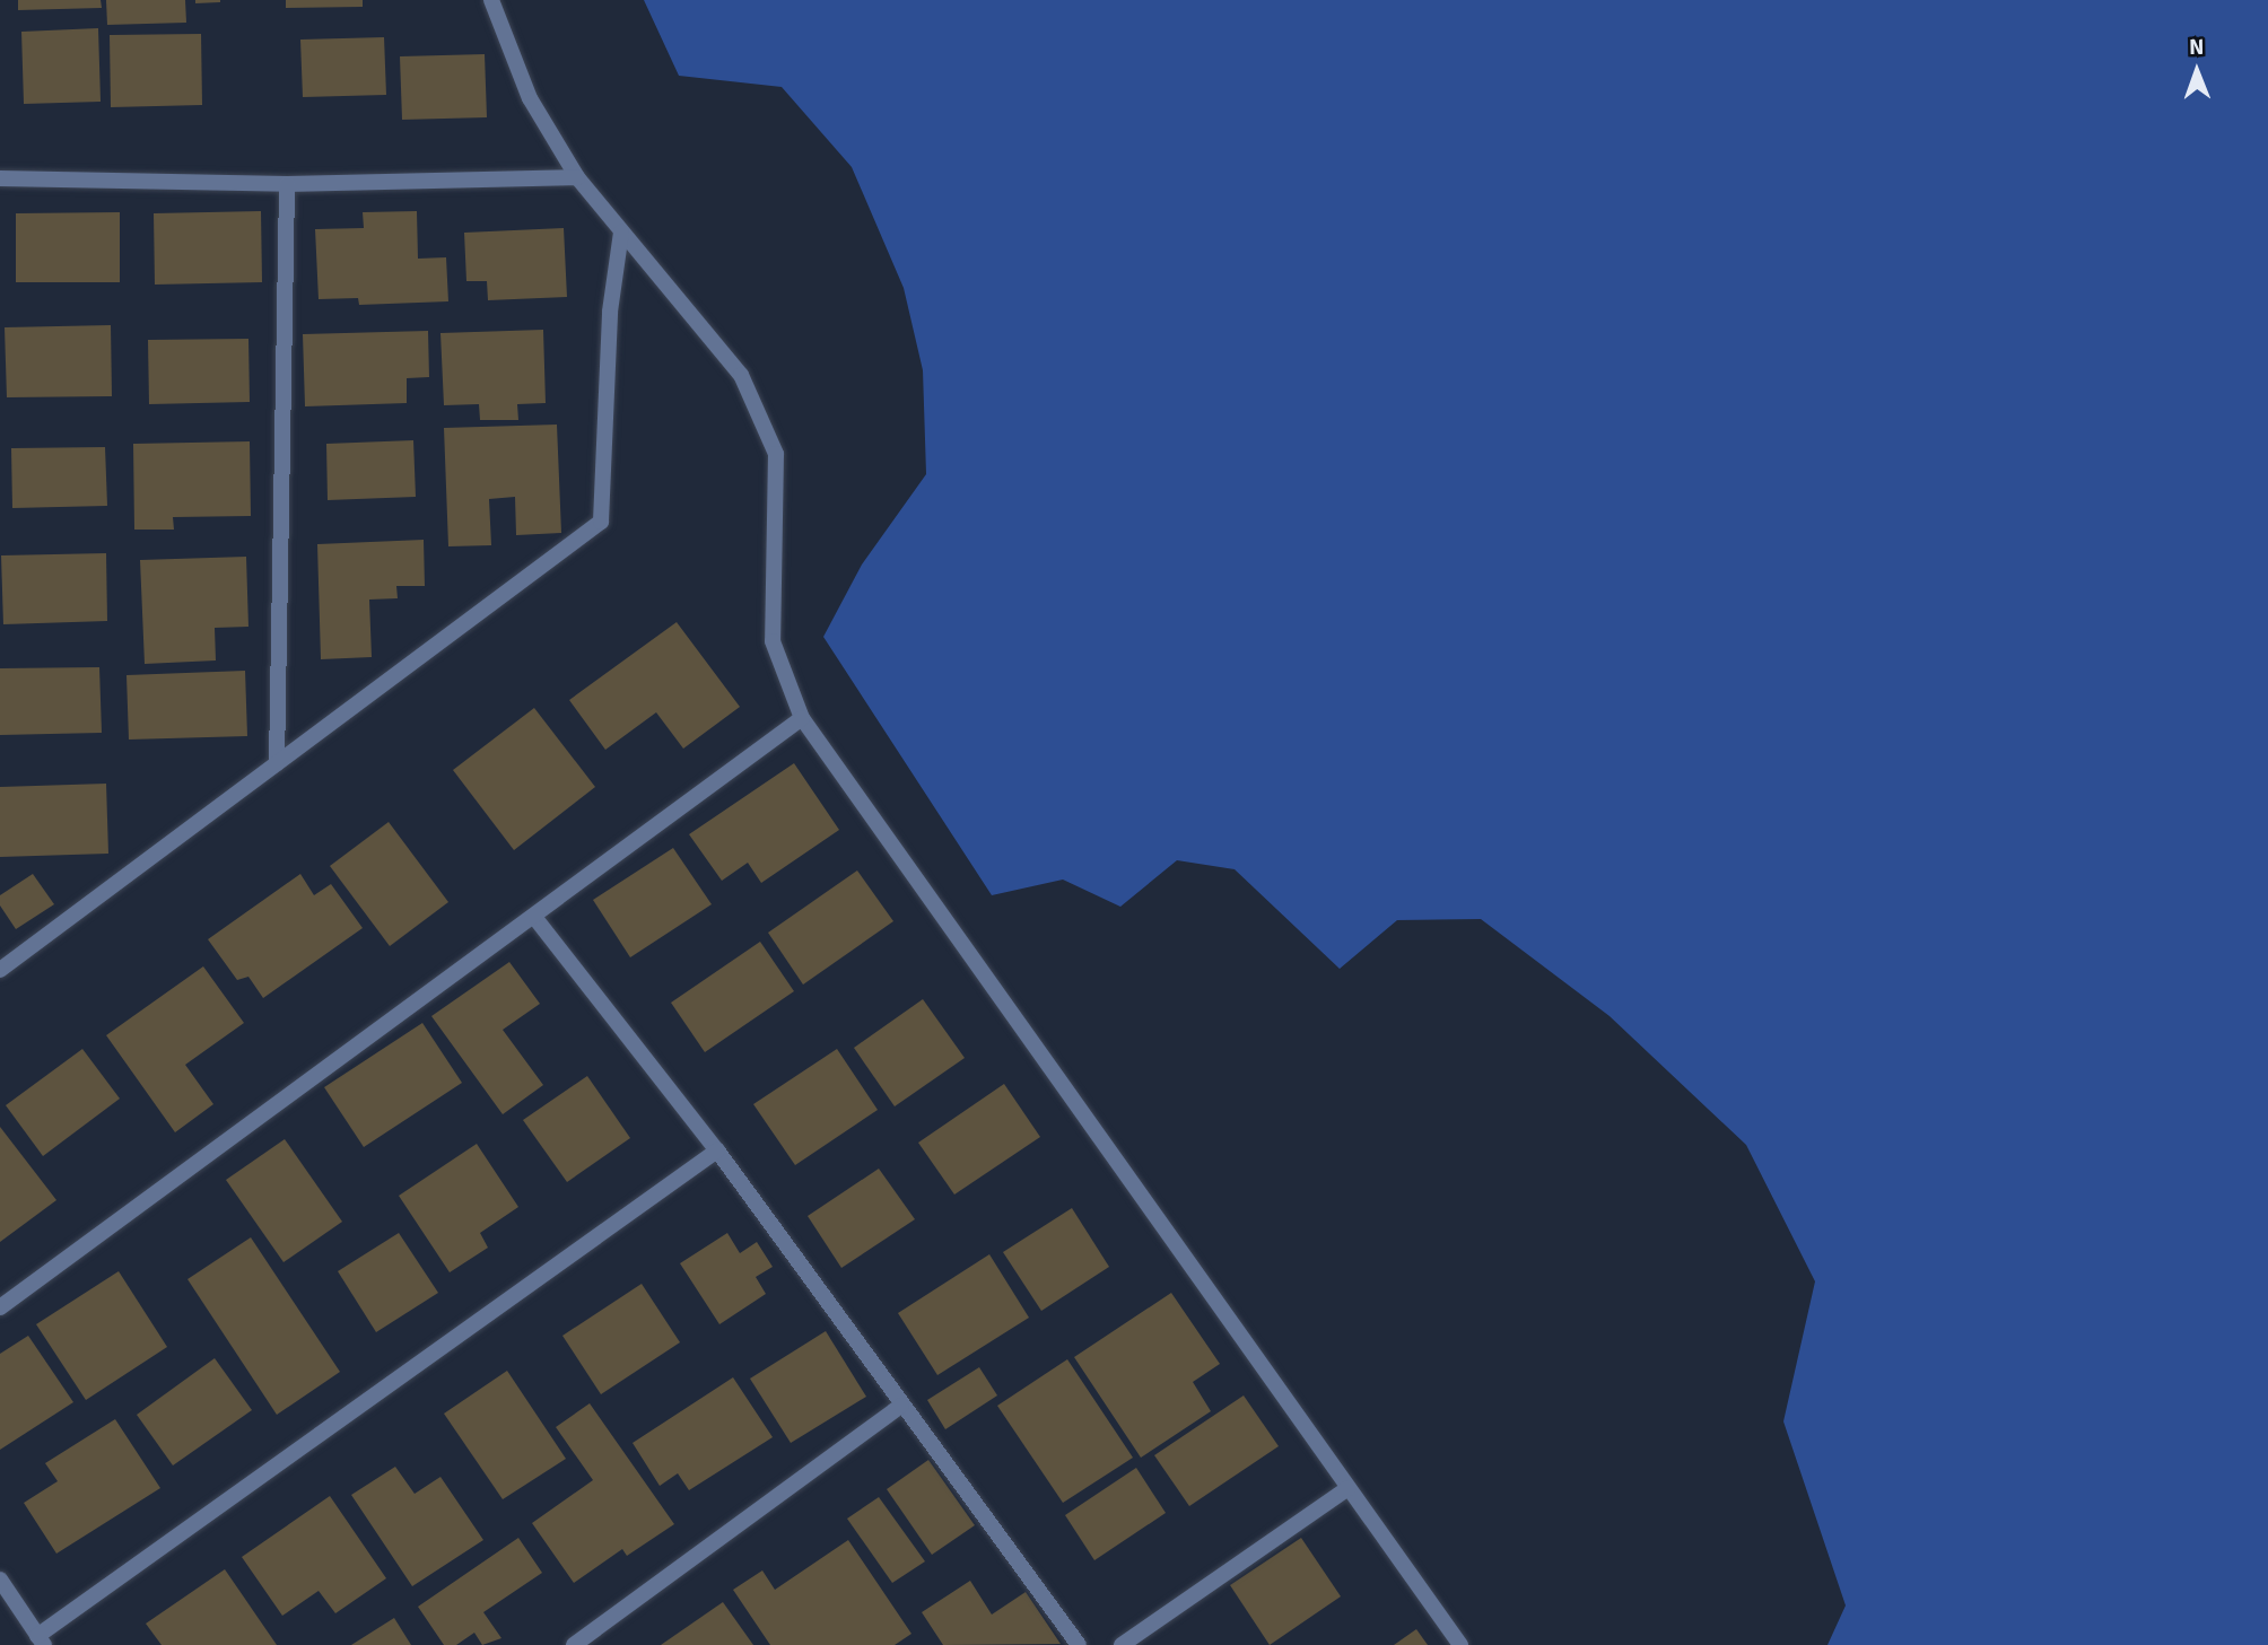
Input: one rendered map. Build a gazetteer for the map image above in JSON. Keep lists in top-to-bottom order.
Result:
{
  "north": "top"
}
